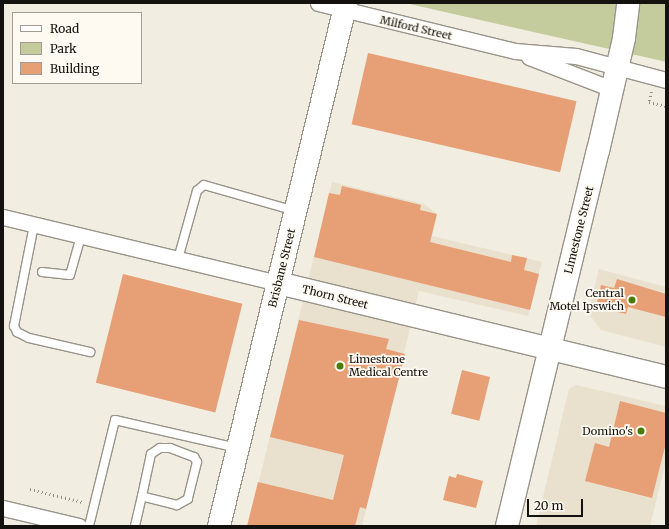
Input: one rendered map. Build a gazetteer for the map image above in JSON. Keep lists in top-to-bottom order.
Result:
{
  "streets": {
    "main road": ["Limestone Street", "Brisbane Street", "Thorn Street"],
    "street": ["Milford Street"]
  },
  "crossings": [
    ["Milford Street", "Limestone Street"],
    ["Milford Street", "Brisbane Street"],
    ["Limestone Street", "Thorn Street"],
    ["Brisbane Street", "Thorn Street"]
  ],
  "places": ["Central Motel Ipswich", "Limestone Medical Centre", "Domino's"],
  "legend": ["Road", "Park", "Building"],
  "scale_bar": "20 m"
}
